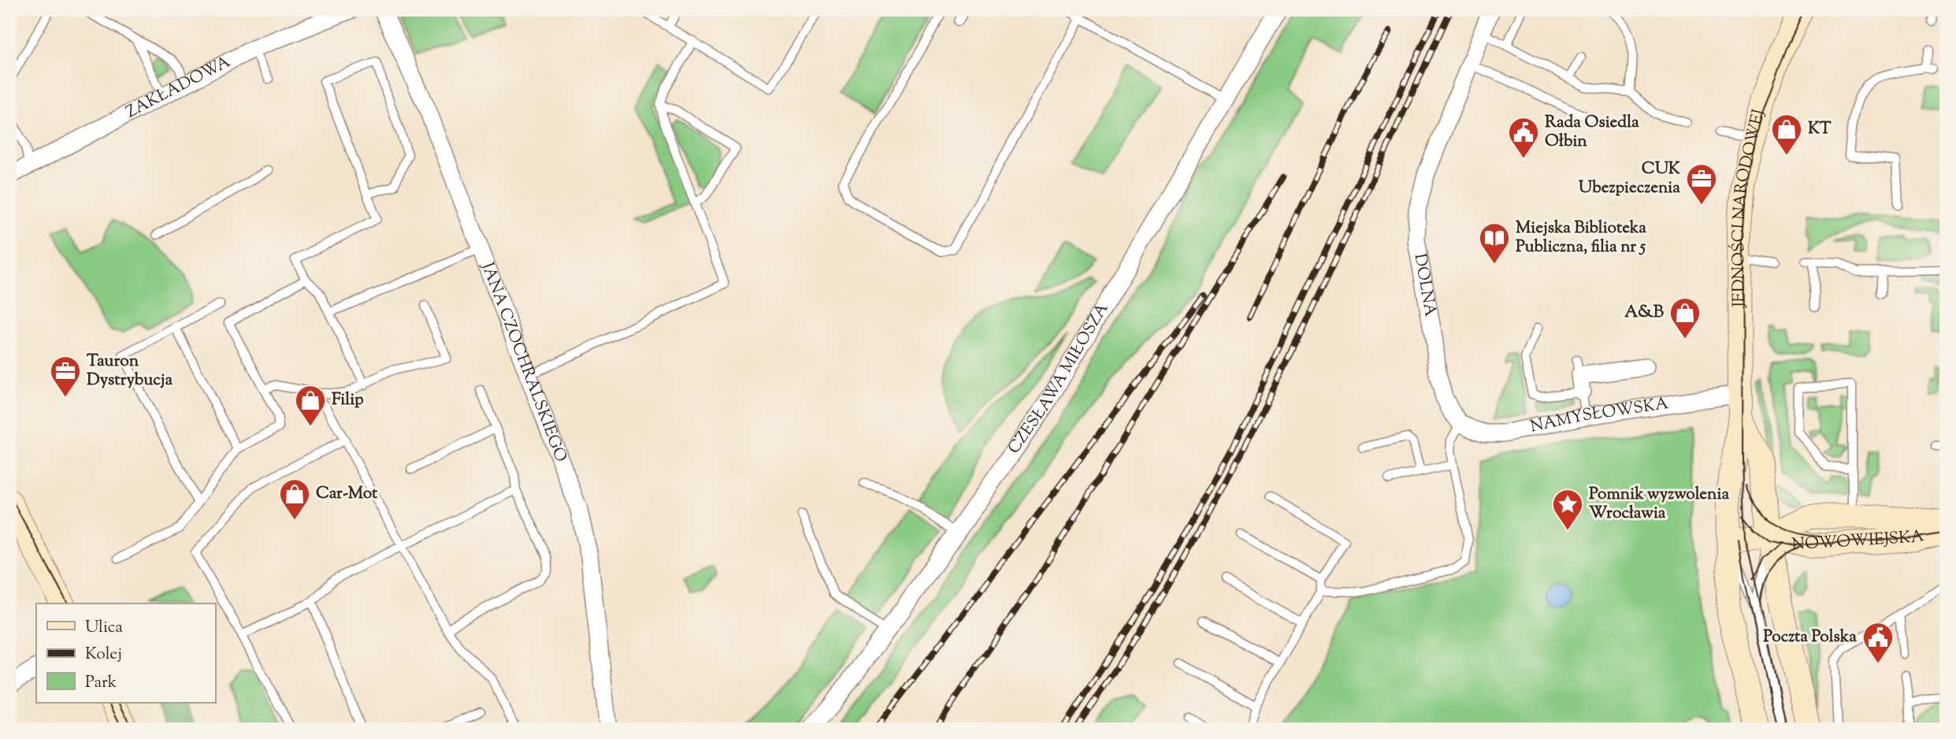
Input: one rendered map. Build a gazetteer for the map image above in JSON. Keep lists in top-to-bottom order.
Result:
{
  "streets": {
    "street": [
      "ZAKŁADOWA",
      "JEDNOŚCI NARODOWEJ",
      "DOLNA",
      "JANA CZOCHRALSKIEGO",
      "CZESŁAWA MIŁOSZA",
      "NAMYSŁOWSKA",
      "NOWOWIEJSKA"
    ]
  },
  "crossings": [
    ["JEDNOŚCI NARODOWEJ", "NAMYSŁOWSKA"],
    ["JEDNOŚCI NARODOWEJ", "NOWOWIEJSKA"],
    ["DOLNA", "NAMYSŁOWSKA"]
  ],
  "places": {
    "shop": [
      "KT",
      "A&B",
      "Filip",
      "Car-Mot"
    ],
    "public building": ["Rada Osiedla Ołbin", "Poczta Polska"],
    "office": ["CUK Ubezpieczenia", "Tauron Dystrybucja"],
    "library": ["Miejska Biblioteka Publiczna, filia nr 5"],
    "place": ["Pomnik wyzwolenia Wrocławia"]
  },
  "legend": ["Ulica", "Kolej", "Park"]
}
